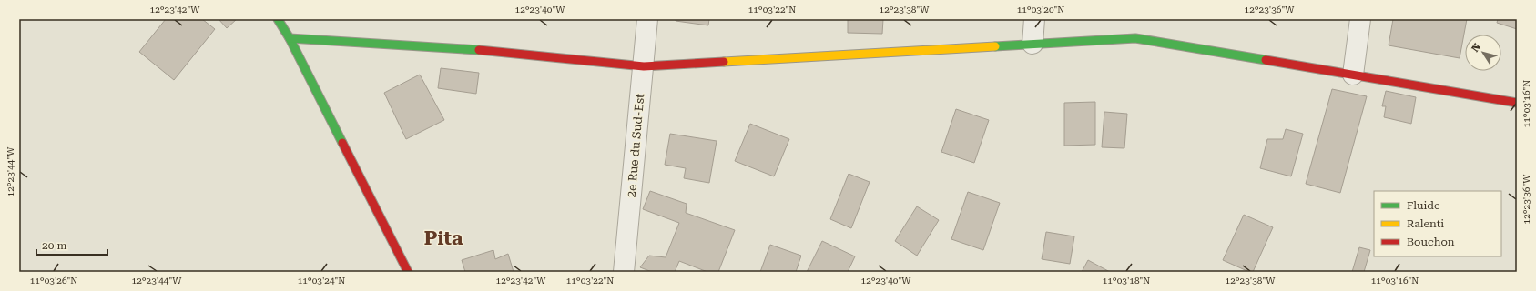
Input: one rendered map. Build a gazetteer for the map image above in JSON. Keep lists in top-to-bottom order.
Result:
{
  "streets": {
    "street": ["2e Rue du Sud-Est"]
  },
  "districts": ["Pita"],
  "legend": ["Fluide", "Ralenti", "Bouchon"],
  "scale_bar": "20 m",
  "north": "top left",
  "coordinates": [
    "12°23'42\"W",
    "12°23'40\"W",
    "11°03'22\"N",
    "12°23'38\"W",
    "11°03'20\"N",
    "12°23'36\"W",
    "11°03'16\"N",
    "12°23'44\"W",
    "11°03'26\"N",
    "11°03'24\"N",
    "11°03'18\"N"
  ]
}
